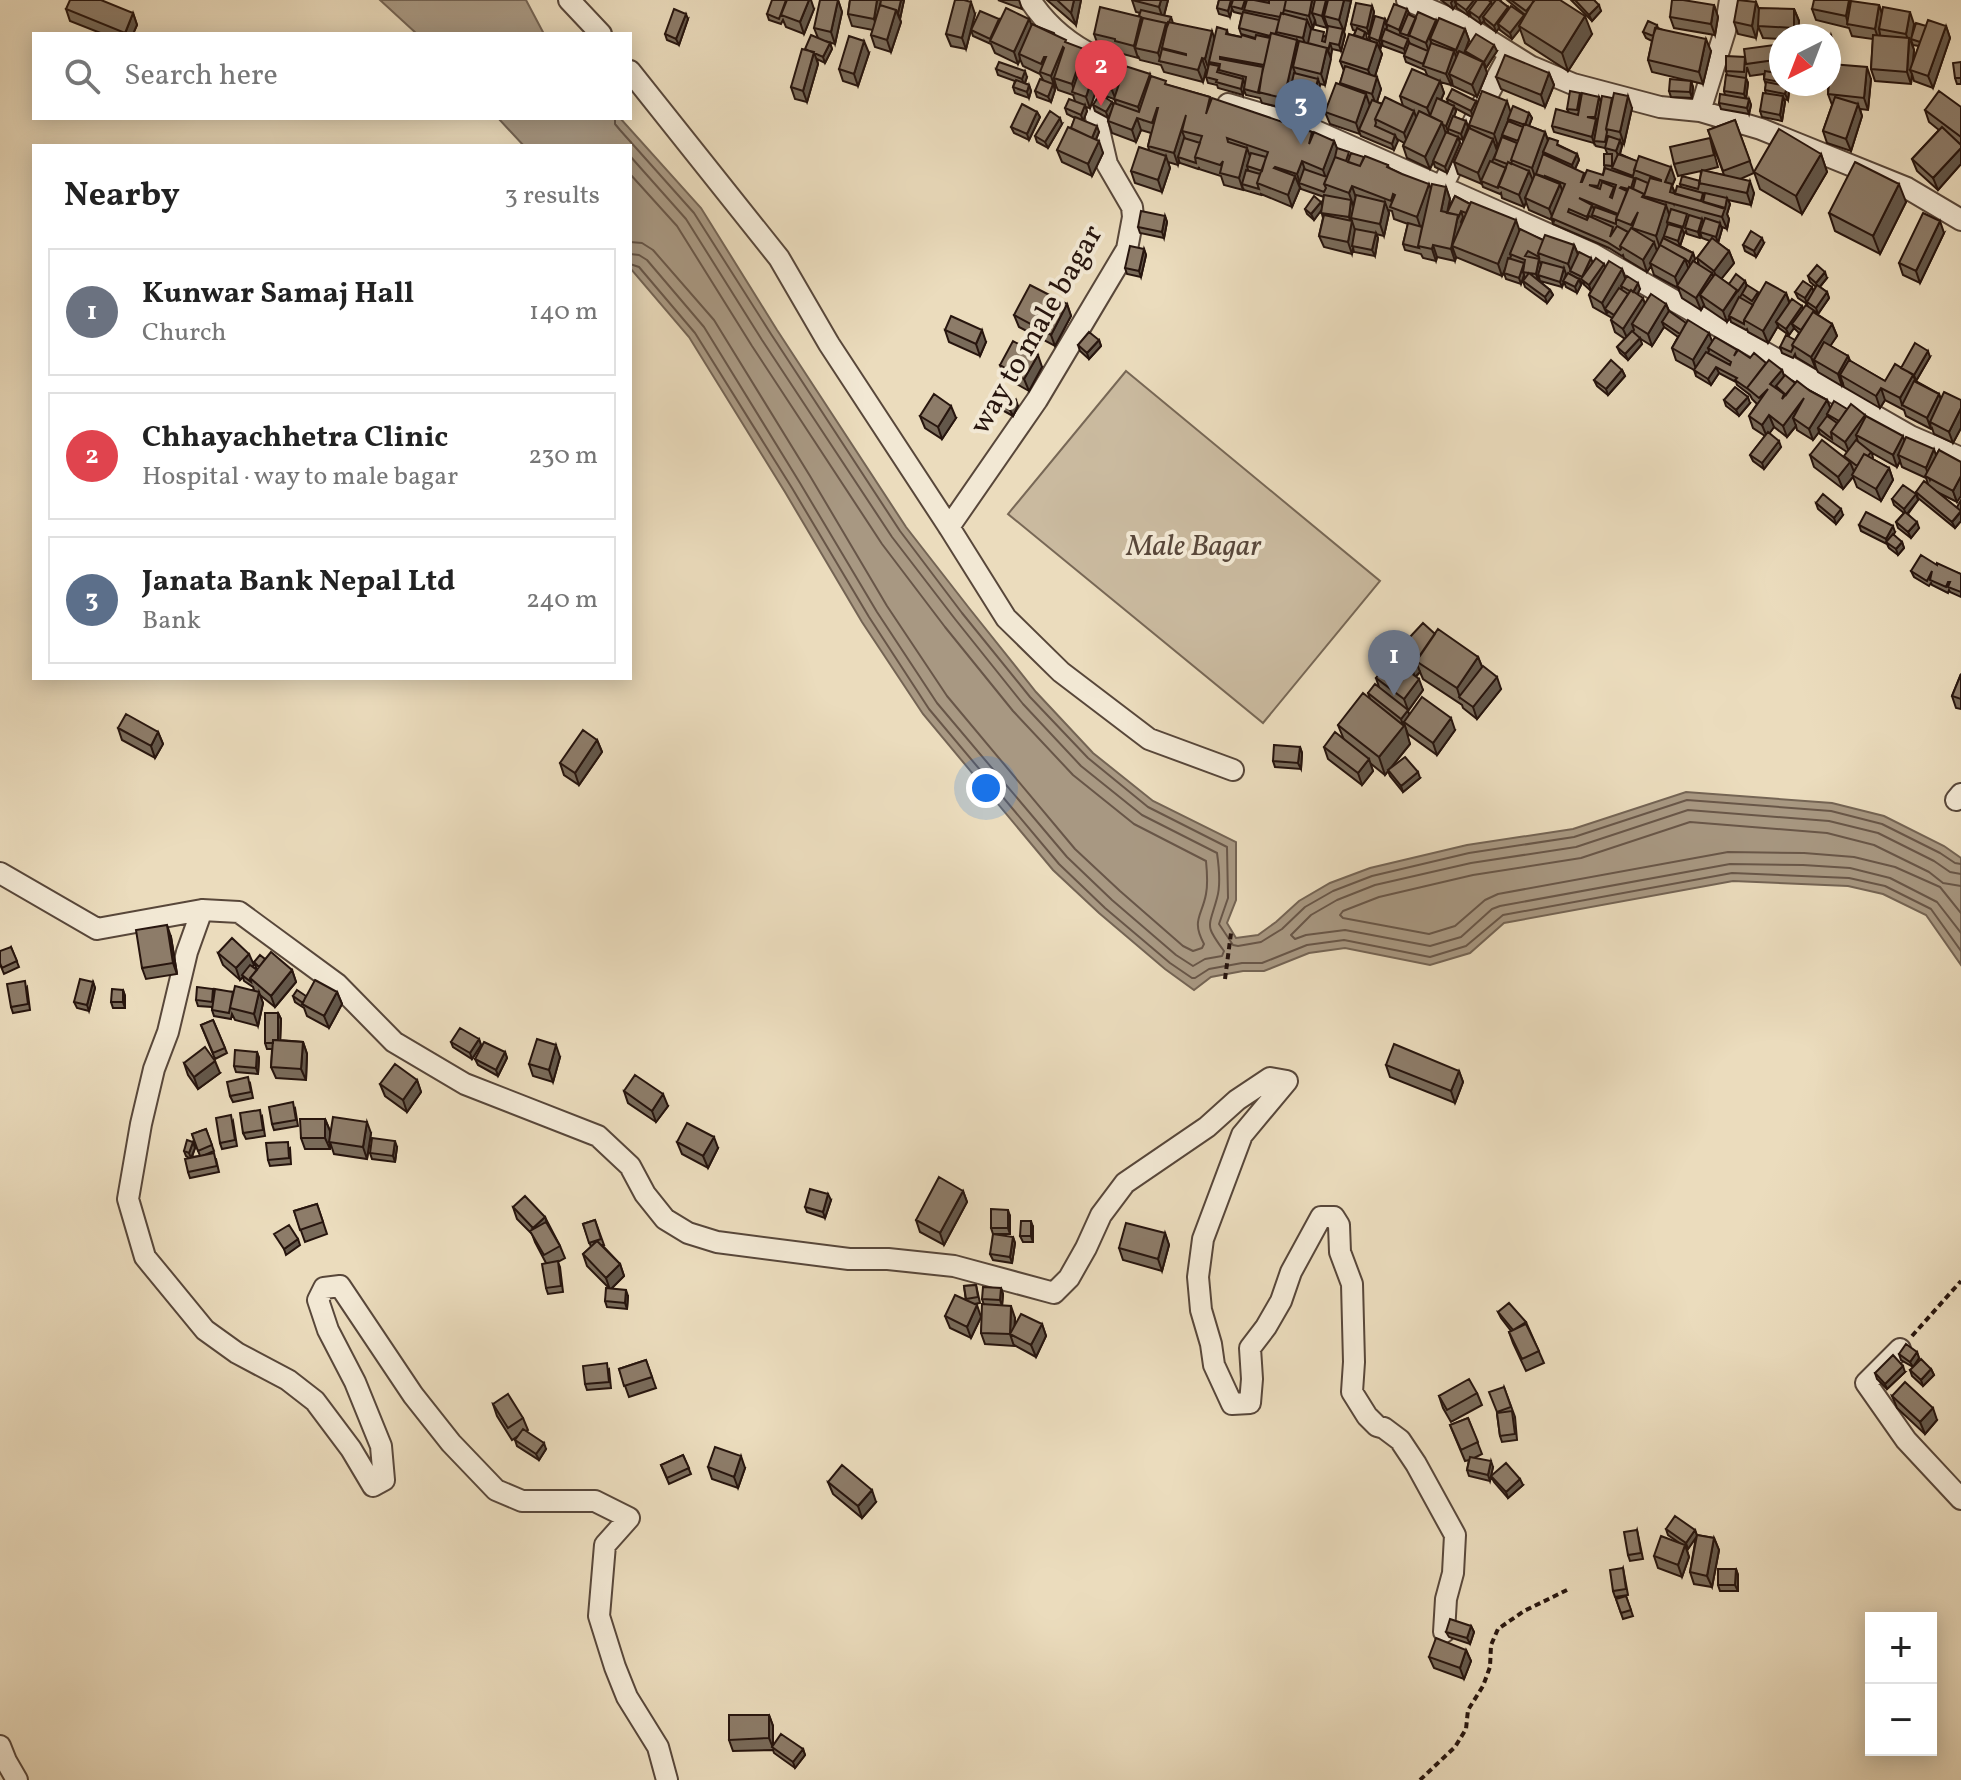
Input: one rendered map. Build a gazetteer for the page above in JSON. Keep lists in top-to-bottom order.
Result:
{
  "streets": {
    "street": ["way to male bagar"]
  },
  "parks": ["Male Bagar"],
  "north": "bottom left",
  "page": {
    "search": "Search here",
    "pins": ["2", "3", "1"],
    "heading": ["Nearby", "3 results"],
    "list": [
      {
        "mark": "1",
        "name": "Kunwar Samaj Hall",
        "note": "Church",
        "value": "140 m"
      },
      {
        "mark": "2",
        "name": "Chhayachhetra Clinic",
        "note": "Hospital · way to male bagar",
        "value": "230 m"
      },
      {
        "mark": "3",
        "name": "Janata Bank Nepal Ltd",
        "note": "Bank",
        "value": "240 m"
      }
    ],
    "map_buttons": ["+", "−"]
  }
}
